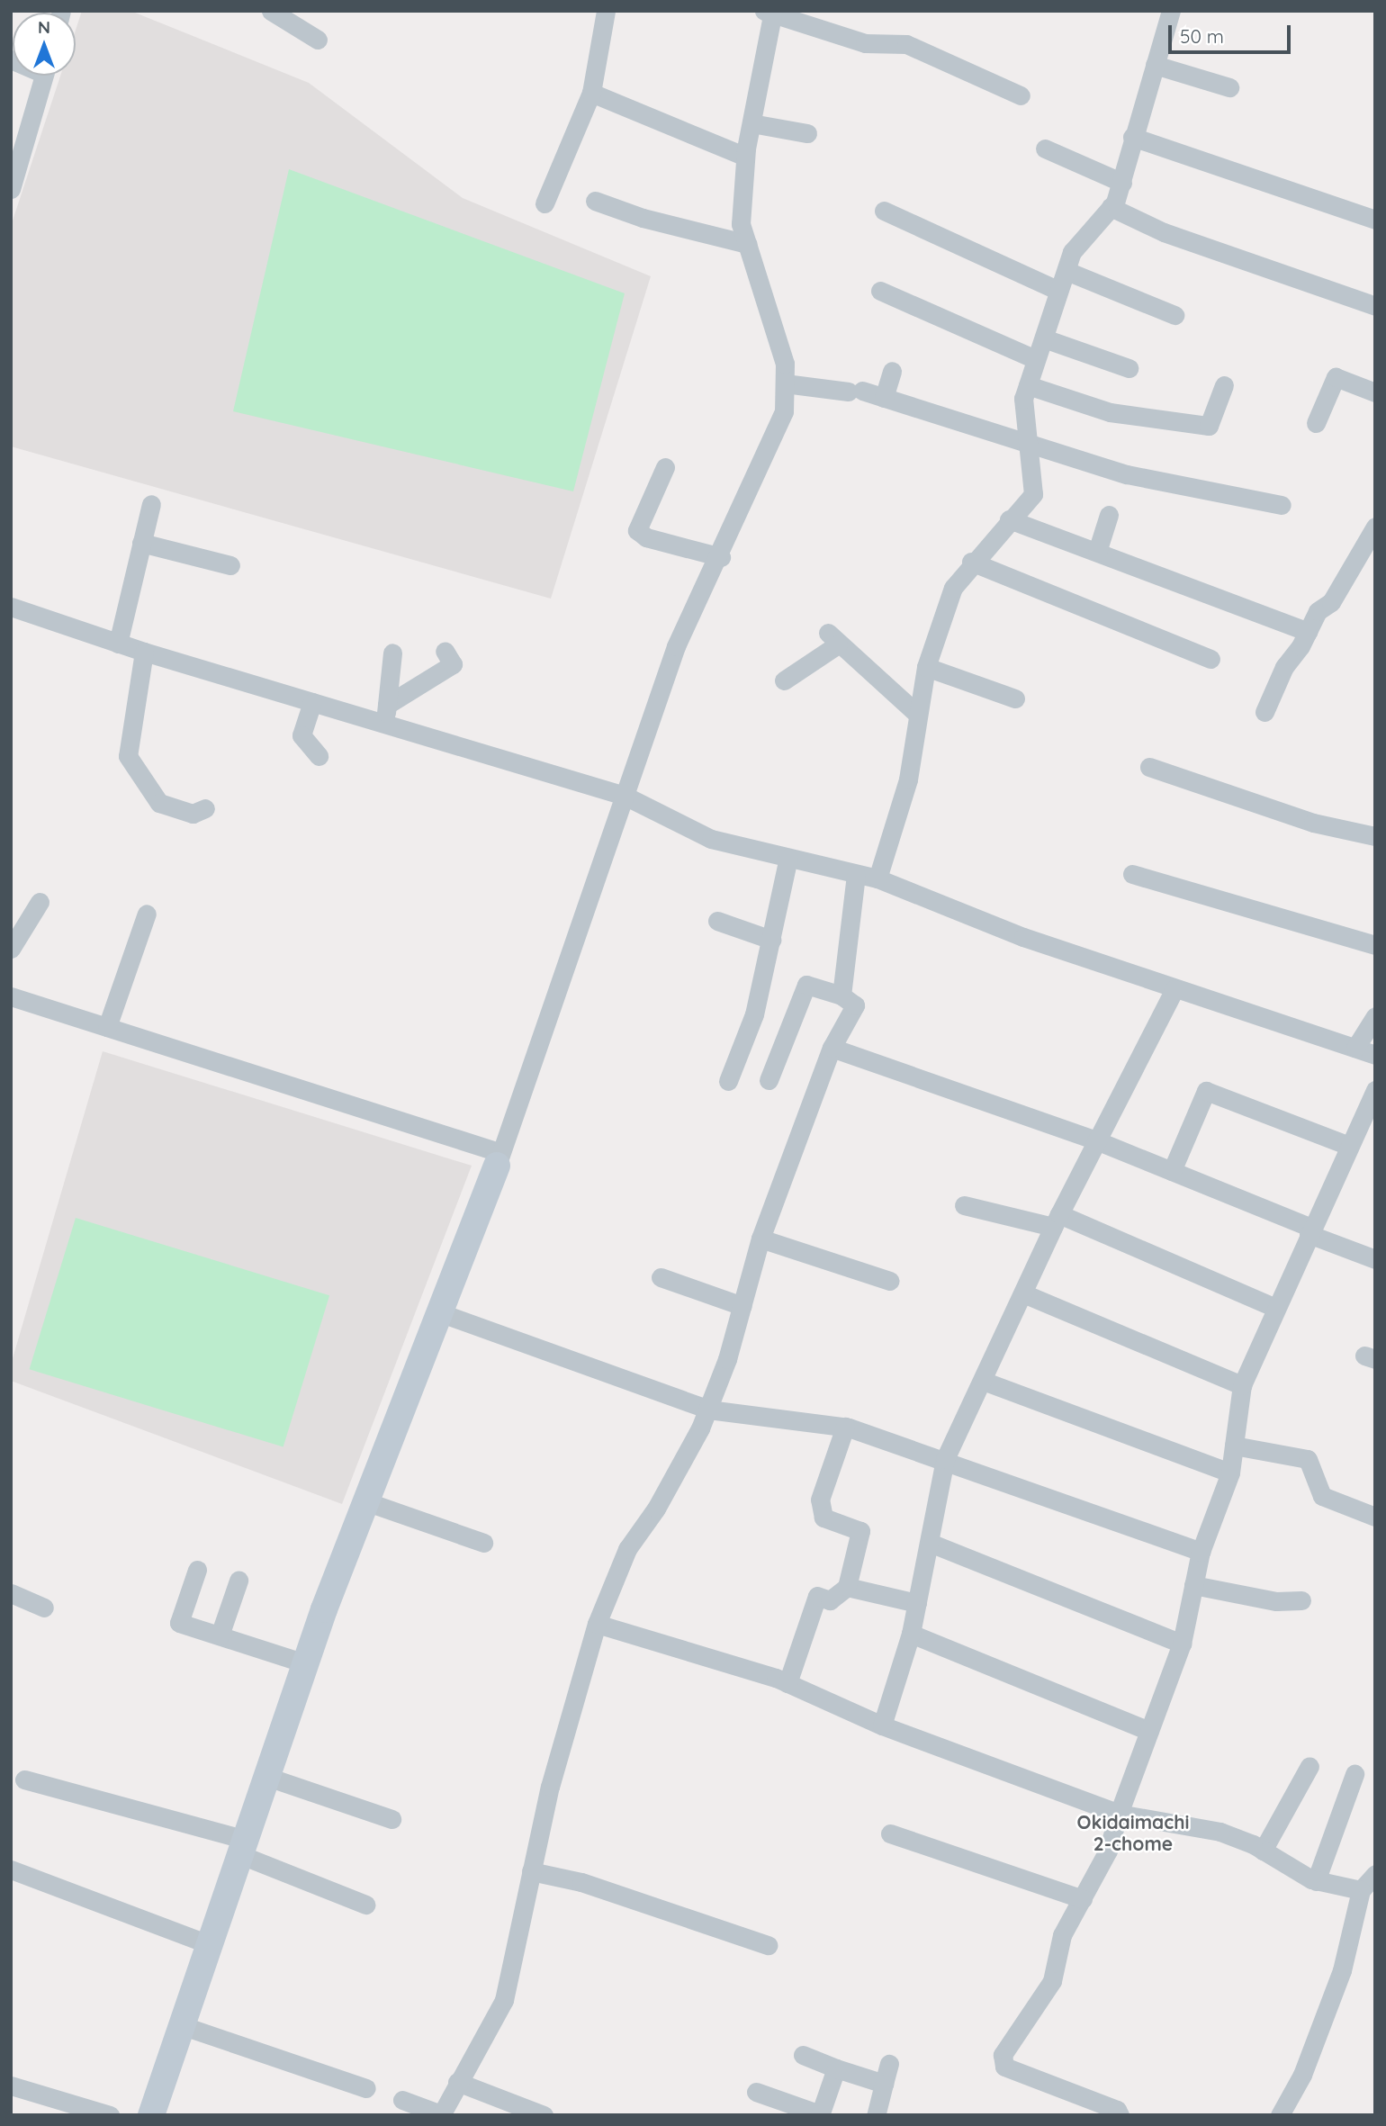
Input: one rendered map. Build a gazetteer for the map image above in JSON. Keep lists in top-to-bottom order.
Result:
{
  "districts": ["Okidaimachi 2-chome"],
  "scale_bar": "50 m",
  "north": "top"
}
